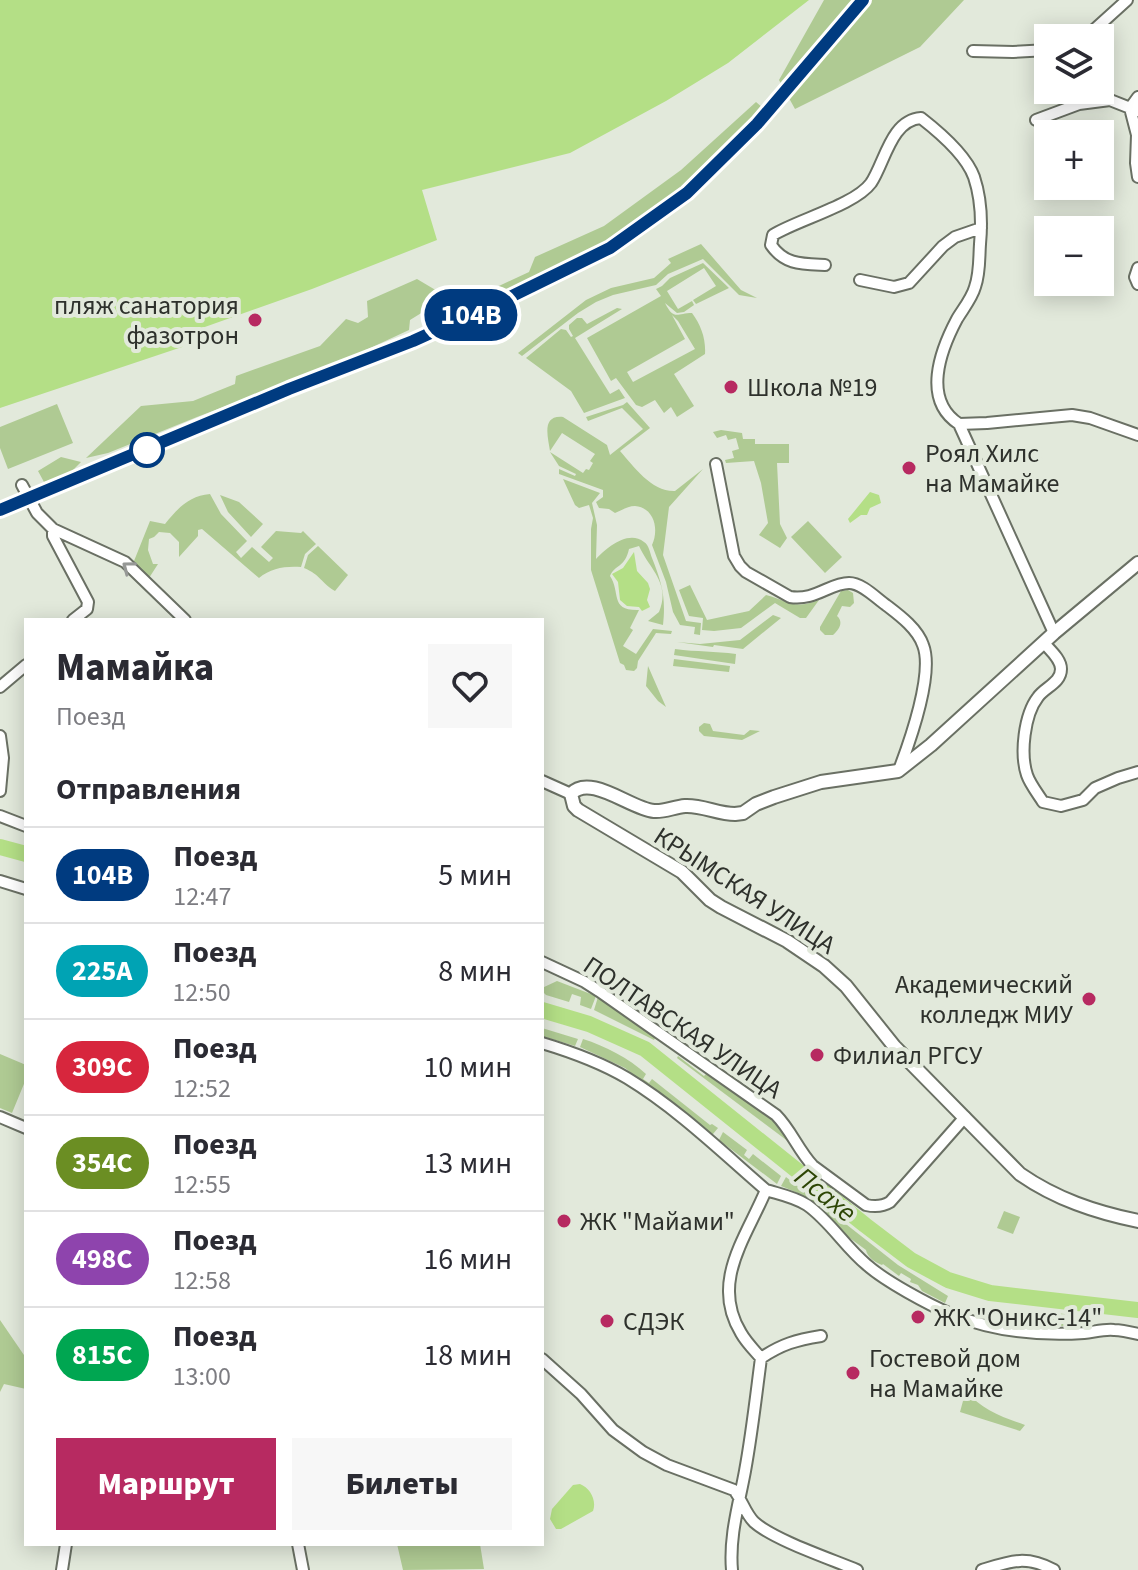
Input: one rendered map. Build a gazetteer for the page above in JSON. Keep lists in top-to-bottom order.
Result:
{
  "streets": {
    "street": ["КРЫМСКАЯ УЛИЦА", "ПОЛТАВСКАЯ УЛИЦА"]
  },
  "crossings": [
    ["КРЫМСКАЯ УЛИЦА", "ПОЛТАВСКАЯ УЛИЦА"]
  ],
  "water": ["Псахе"],
  "places": [
    "пляж санатория фазотрон",
    "Школа №19",
    "Роял Хилс на Мамайке",
    "Академический колледж МИУ",
    "Филиал РГСУ",
    "ЖК \"Майами\"",
    "ЖК \"Оникс-14\"",
    "СДЭК",
    "Гостевой дом на Мамайке"
  ],
  "page": {
    "on_map": "104В",
    "map_buttons": ["+", "−"],
    "heading": [
      ["Мамайка", "Поезд"],
      "Отправления"
    ],
    "list": [
      {
        "mark": "104В",
        "name": "Поезд",
        "note": "12:47",
        "value": "5 мин"
      },
      {
        "mark": "225А",
        "name": "Поезд",
        "note": "12:50",
        "value": "8 мин"
      },
      {
        "mark": "309С",
        "name": "Поезд",
        "note": "12:52",
        "value": "10 мин"
      },
      {
        "mark": "354С",
        "name": "Поезд",
        "note": "12:55",
        "value": "13 мин"
      },
      {
        "mark": "498С",
        "name": "Поезд",
        "note": "12:58",
        "value": "16 мин"
      },
      {
        "mark": "815С",
        "name": "Поезд",
        "note": "13:00",
        "value": "18 мин"
      }
    ],
    "buttons": ["Маршрут", "Билеты"]
  }
}
